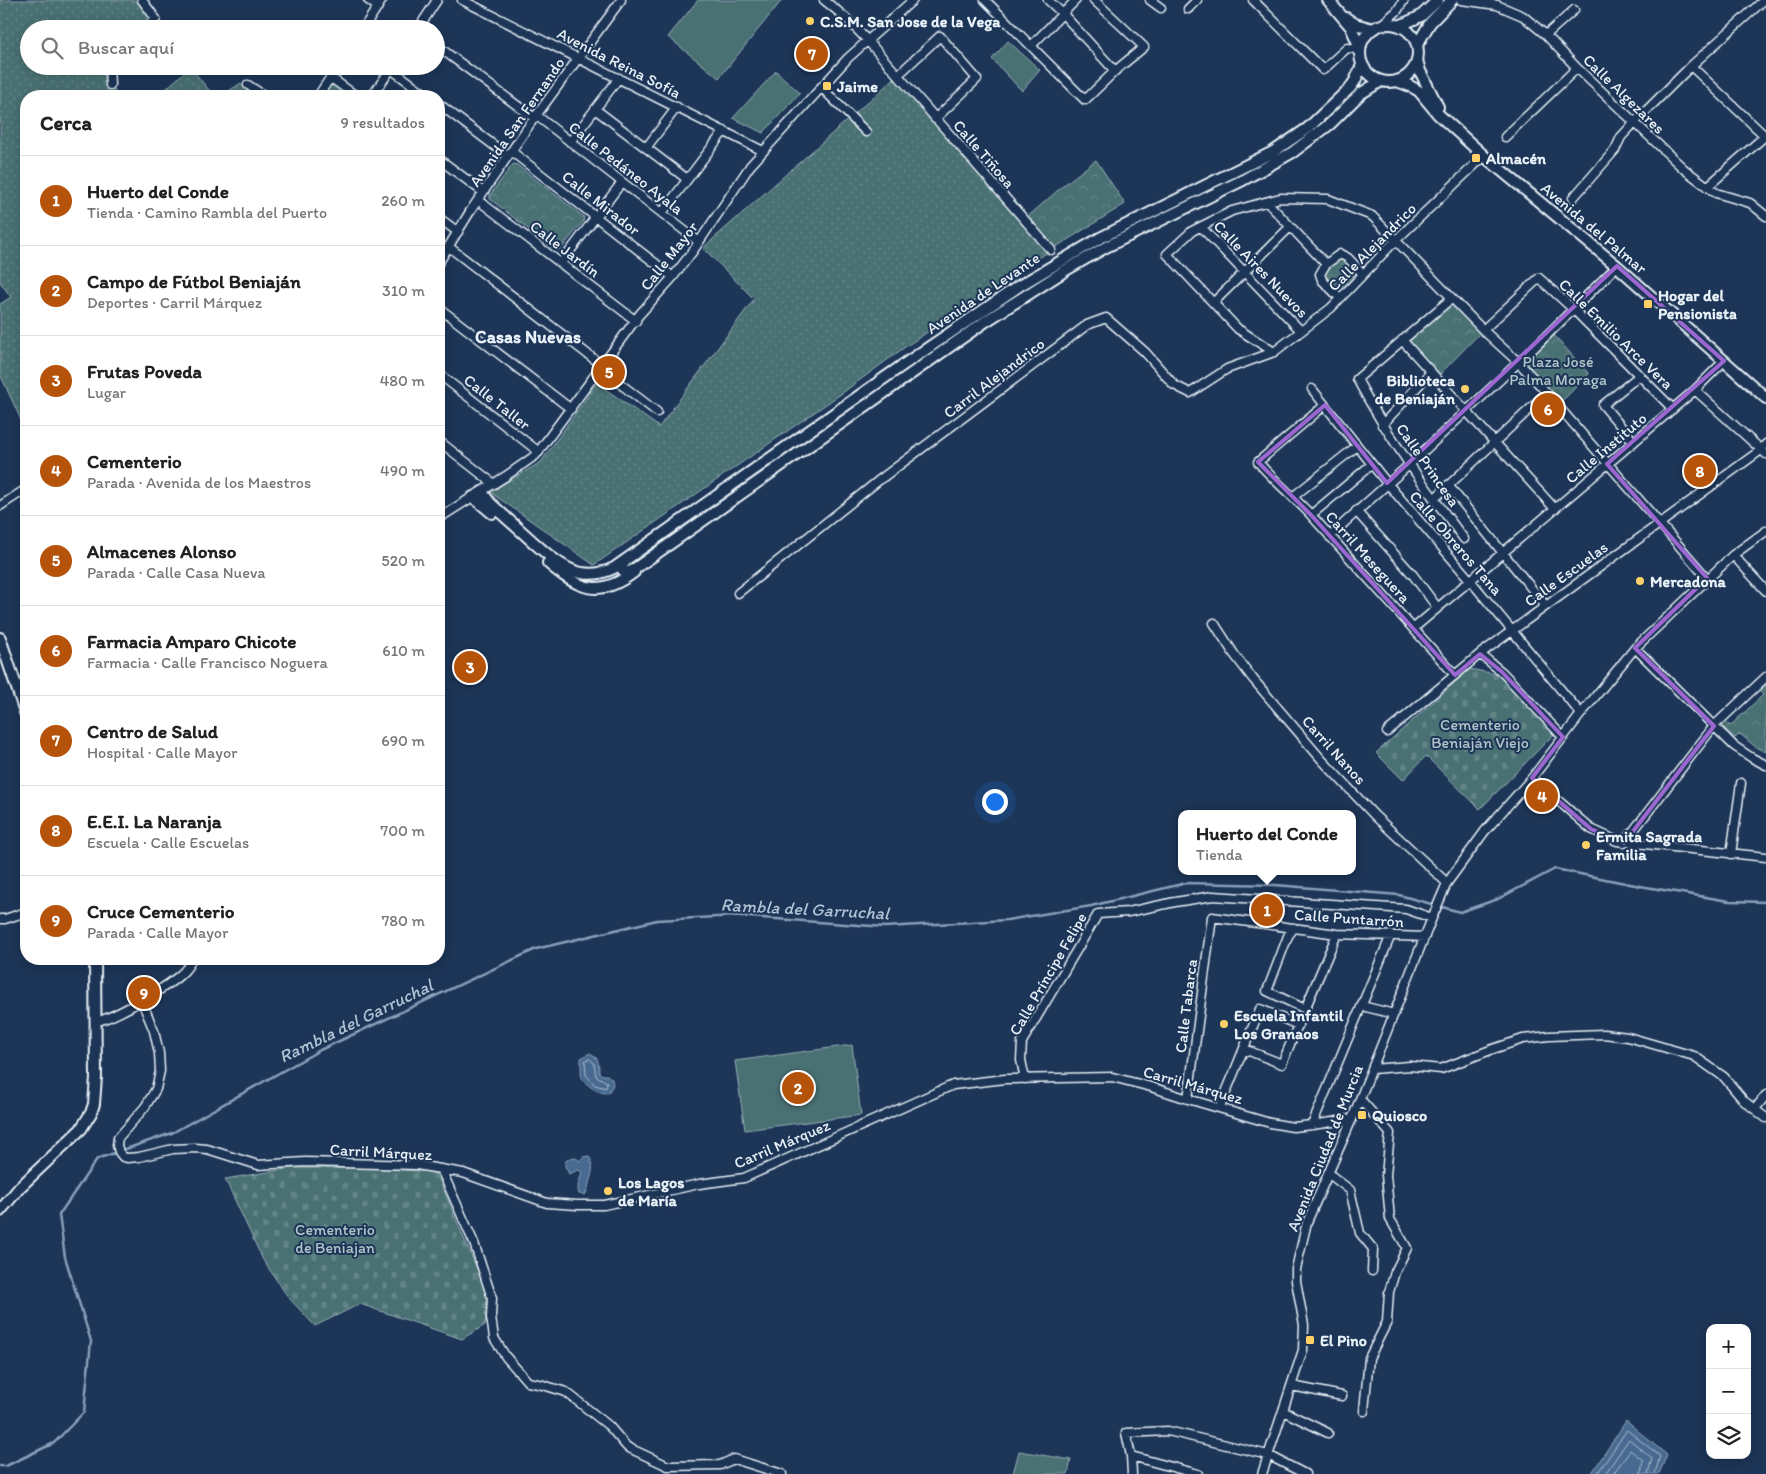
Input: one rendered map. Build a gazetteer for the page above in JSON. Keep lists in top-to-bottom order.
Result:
{
  "streets": {
    "main road": ["Avenida del Palmar", "Avenida de Levante"],
    "street": [
      "Avenida Reina Sofía",
      "Calle Algezares",
      "Avenida San Fernando",
      "Calle Tiñosa",
      "Calle Pedáneo Ayala",
      "Calle Mirador",
      "Calle Alejandrico",
      "Calle Jardín",
      "Calle Mayor",
      "Calle Aires Nuevos",
      "Calle Emilio Arce Vera",
      "Carril Alejandrico",
      "Calle Taller",
      "Calle Instituto",
      "Calle Princesa",
      "Calle Obreros Tana",
      "Carril Meseguera",
      "Calle Escuelas",
      "Carril Nanos",
      "Calle Puntarrón",
      "Calle Príncipe Felipe",
      "Calle Tabarca",
      "Carril Márquez",
      "Avenida Ciudad de Murcia"
    ]
  },
  "crossings": [
    ["Avenida Reina Sofía", "Avenida San Fernando"],
    ["Avenida Reina Sofía", "Calle Mayor"],
    ["Avenida San Fernando", "Calle Pedáneo Ayala"],
    ["Avenida San Fernando", "Calle Mirador"],
    ["Avenida San Fernando", "Calle Jardín"],
    ["Calle Tiñosa", "Calle Mayor"],
    ["Calle Pedáneo Ayala", "Calle Mayor"],
    ["Calle Mirador", "Calle Mayor"],
    ["Avenida del Palmar", "Calle Alejandrico"],
    ["Avenida del Palmar", "Avenida de Levante"],
    ["Avenida del Palmar", "Calle Instituto"],
    ["Calle Alejandrico", "Calle Aires Nuevos"],
    ["Calle Alejandrico", "Carril Alejandrico"],
    ["Calle Jardín", "Calle Mayor"],
    ["Calle Mayor", "Avenida de Levante"],
    ["Calle Mayor", "Calle Taller"],
    ["Calle Emilio Arce Vera", "Calle Instituto"],
    ["Calle Instituto", "Calle Obreros Tana"],
    ["Calle Instituto", "Carril Meseguera"],
    ["Calle Obreros Tana", "Carril Meseguera"],
    ["Calle Obreros Tana", "Calle Escuelas"],
    ["Calle Obreros Tana", "Avenida Ciudad de Murcia"],
    ["Carril Meseguera", "Calle Escuelas"],
    ["Carril Nanos", "Avenida Ciudad de Murcia"],
    ["Calle Puntarrón", "Calle Tabarca"],
    ["Calle Puntarrón", "Avenida Ciudad de Murcia"],
    ["Calle Príncipe Felipe", "Carril Márquez"],
    ["Calle Príncipe Felipe", "Avenida Ciudad de Murcia"],
    ["Calle Tabarca", "Carril Márquez"],
    ["Carril Márquez", "Avenida Ciudad de Murcia"]
  ],
  "districts": ["Casas Nuevas"],
  "water": ["Rambla del Garruchal"],
  "parks": ["Plaza José Palma Moraga", "Cementerio Beniaján Viejo", "Cementerio de Beniajan"],
  "places": {
    "other": [
      "C.S.M. San Jose de la Vega",
      "Biblioteca de Beniaján",
      "Mercadona",
      "Ermita Sagrada Familia",
      "Escuela Infantil Los Granaos",
      "Los Lagos de María"
    ],
    "transit": [
      "Jaime",
      "Almacén",
      "Hogar del Pensionista",
      "Quiosco",
      "El Pino"
    ]
  },
  "page": {
    "search": "Buscar aquí",
    "pins": [
      "7",
      "5",
      "6",
      "8",
      "3",
      "4",
      "1",
      "9",
      "2"
    ],
    "heading": ["Cerca", "9 resultados"],
    "list": [
      {
        "mark": "1",
        "name": "Huerto del Conde",
        "note": "Tienda · Camino Rambla del Puerto",
        "value": "260 m"
      },
      {
        "mark": "2",
        "name": "Campo de Fútbol Beniaján",
        "note": "Deportes · Carril Márquez",
        "value": "310 m"
      },
      {
        "mark": "3",
        "name": "Frutas Poveda",
        "note": "Lugar",
        "value": "480 m"
      },
      {
        "mark": "4",
        "name": "Cementerio",
        "note": "Parada · Avenida de los Maestros",
        "value": "490 m"
      },
      {
        "mark": "5",
        "name": "Almacenes Alonso",
        "note": "Parada · Calle Casa Nueva",
        "value": "520 m"
      },
      {
        "mark": "6",
        "name": "Farmacia Amparo Chicote",
        "note": "Farmacia · Calle Francisco Noguera",
        "value": "610 m"
      },
      {
        "mark": "7",
        "name": "Centro de Salud",
        "note": "Hospital · Calle Mayor",
        "value": "690 m"
      },
      {
        "mark": "8",
        "name": "E.E.I. La Naranja",
        "note": "Escuela · Calle Escuelas",
        "value": "700 m"
      },
      {
        "mark": "9",
        "name": "Cruce Cementerio",
        "note": "Parada · Calle Mayor",
        "value": "780 m"
      }
    ],
    "popup": ["Huerto del Conde", "Tienda"],
    "map_buttons": ["+", "−"]
  }
}
